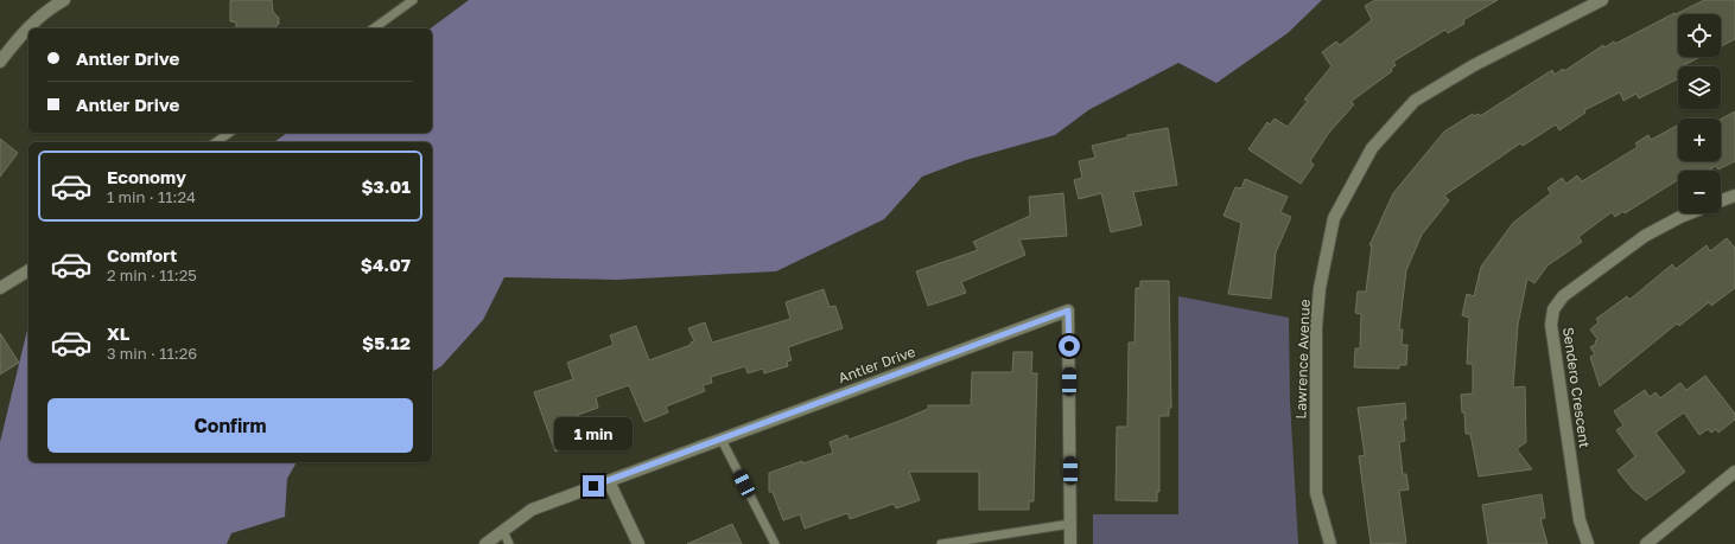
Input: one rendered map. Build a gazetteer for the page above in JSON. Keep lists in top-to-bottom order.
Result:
{
  "streets": {
    "street": ["Lawrence Avenue", "Antler Drive", "Sendero Crescent"]
  },
  "page": {
    "map_buttons": ["+", "−"],
    "banner": ["Antler Drive", "Antler Drive"],
    "list": [
      {
        "name": "Economy",
        "note": "1 min · 11:24",
        "value": "$3.01"
      },
      {
        "name": "Comfort",
        "note": "2 min · 11:25",
        "value": "$4.07"
      },
      {
        "name": "XL",
        "note": "3 min · 11:26",
        "value": "$5.12"
      }
    ],
    "buttons": "Confirm",
    "bubble": "1 min"
  }
}
